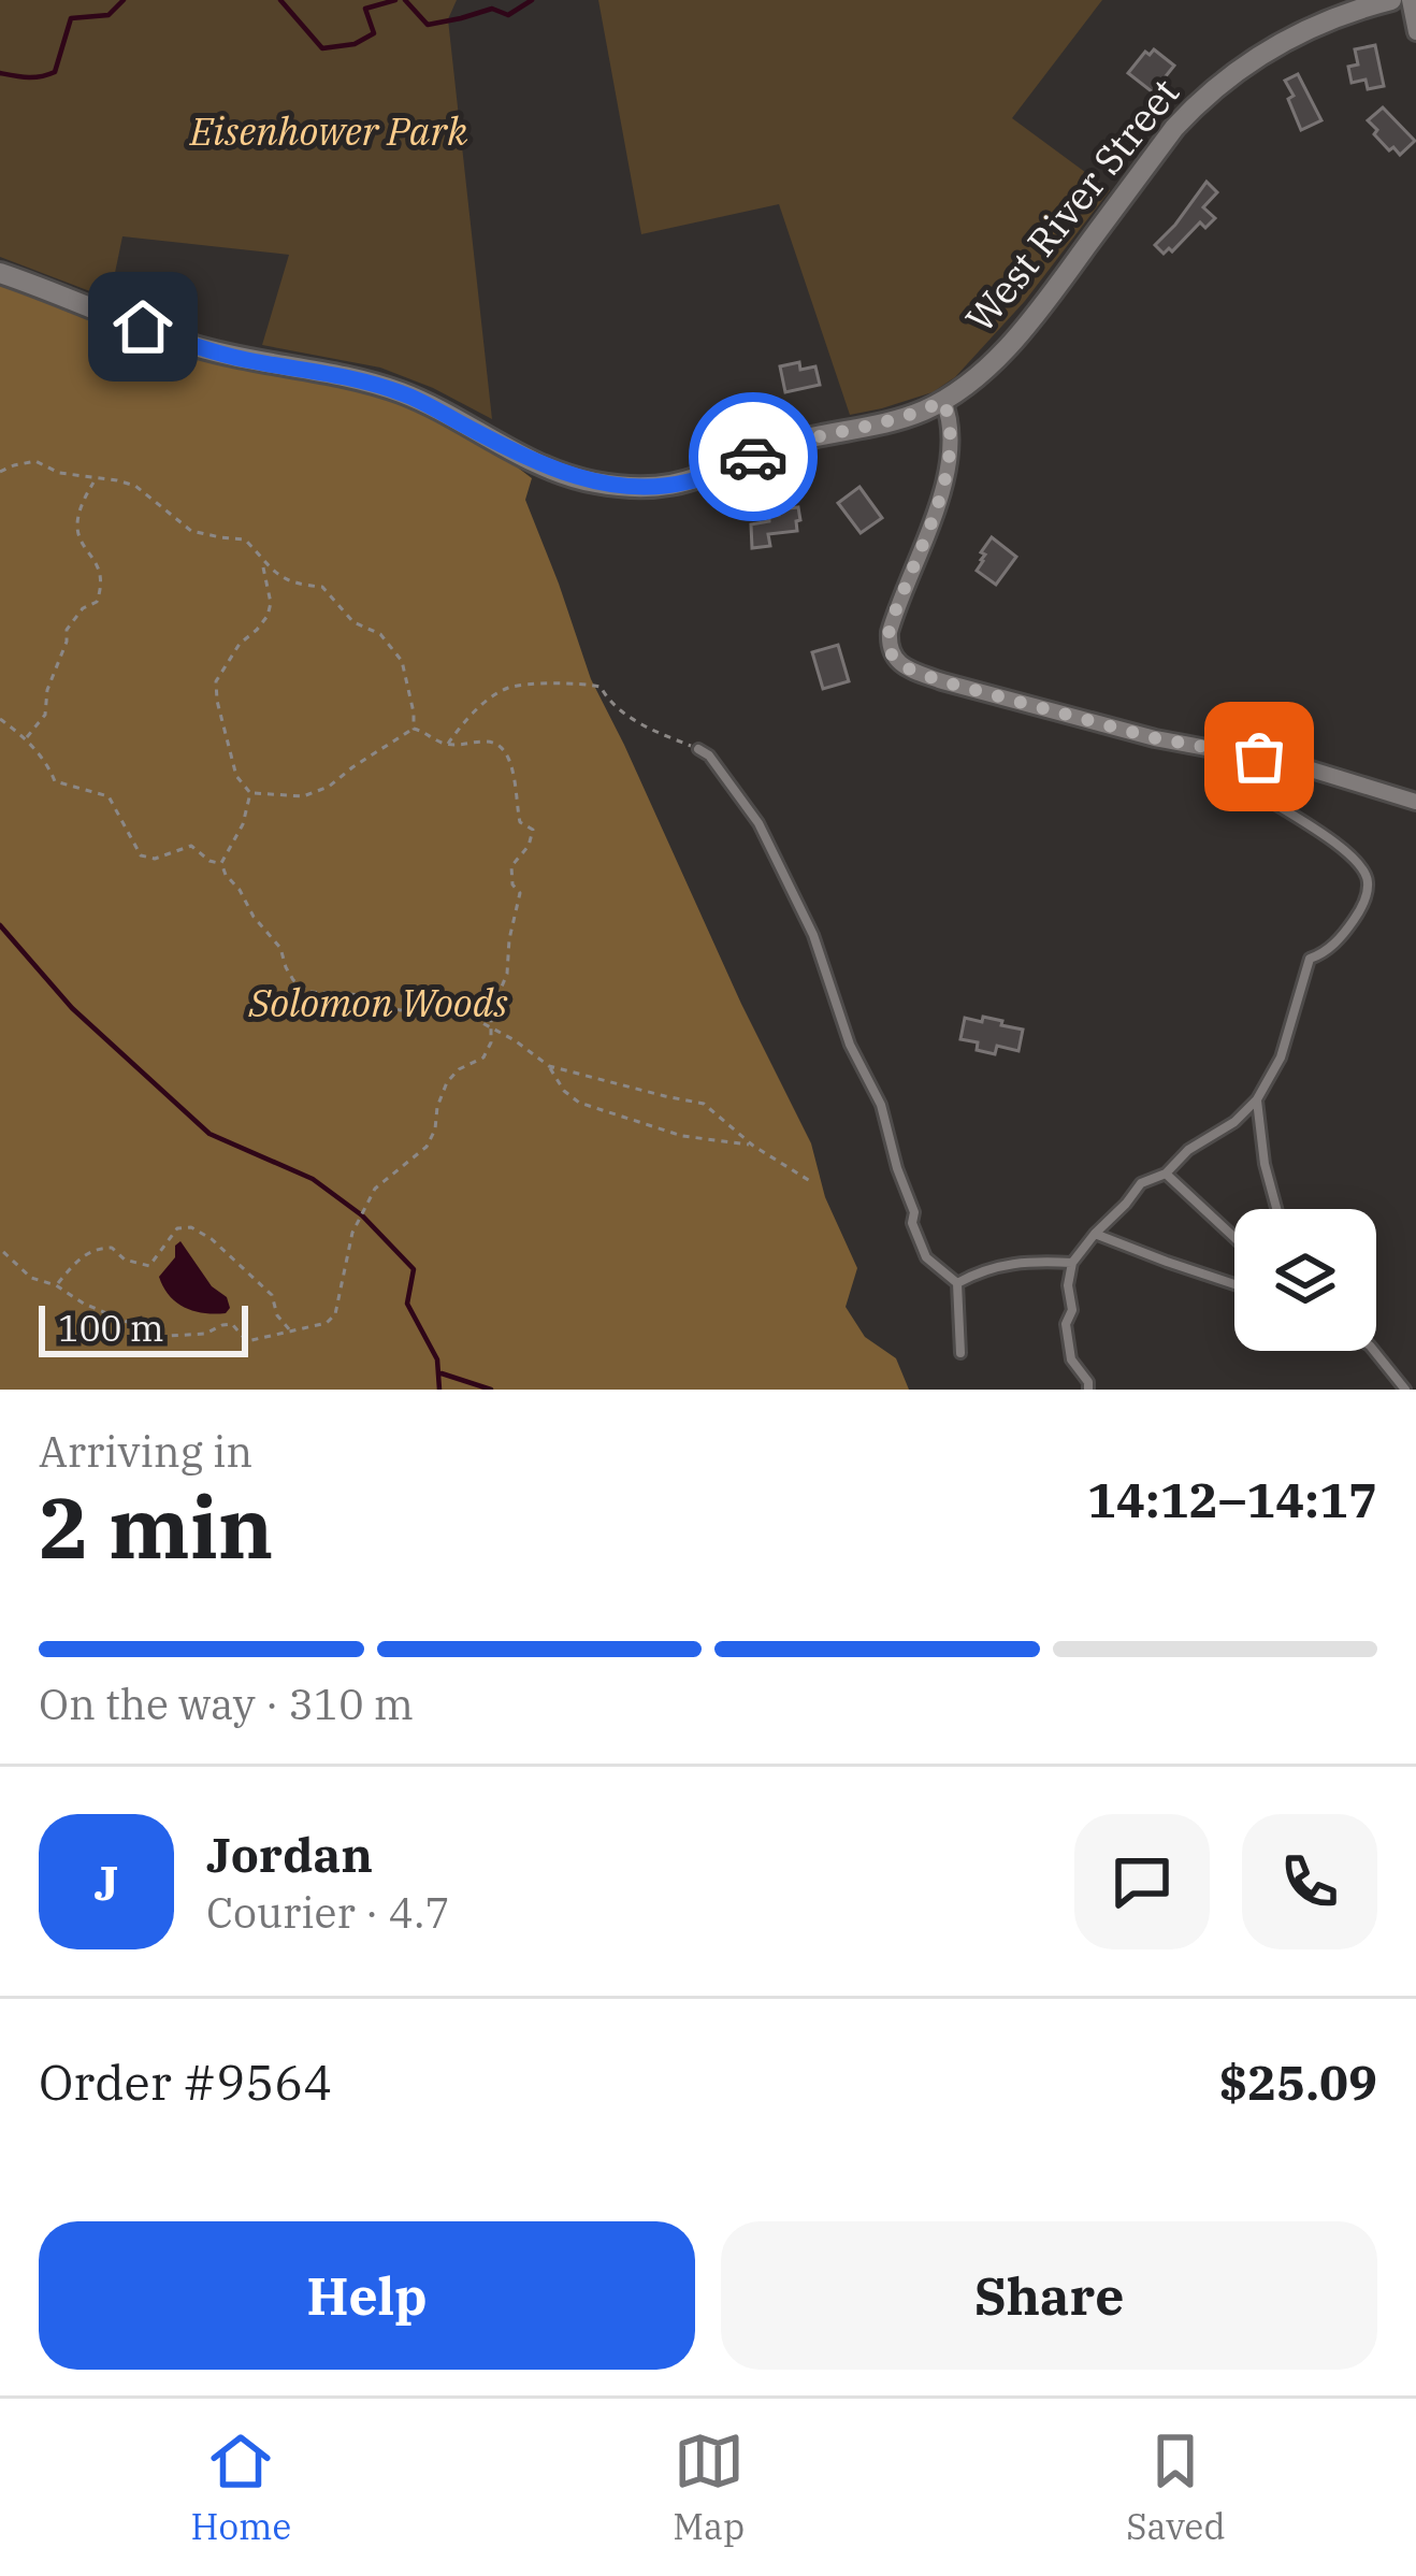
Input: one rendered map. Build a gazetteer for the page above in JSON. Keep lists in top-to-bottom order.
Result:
{
  "streets": {
    "street": ["West River Street"]
  },
  "parks": ["Eisenhower Park", "Solomon Woods"],
  "scale_bar": "100 m",
  "page": {
    "scale": "100 m",
    "heading": ["2 min", "Arriving in", "14:12–14:17"],
    "panel": [
      "Jordan",
      "Courier · 4.7",
      "Order #9564",
      "$25.09"
    ],
    "bar": "On the way · 310 m",
    "round": "J",
    "buttons": ["Help", "Share"],
    "tabs": ["Home", "Map", "Saved"]
  }
}
